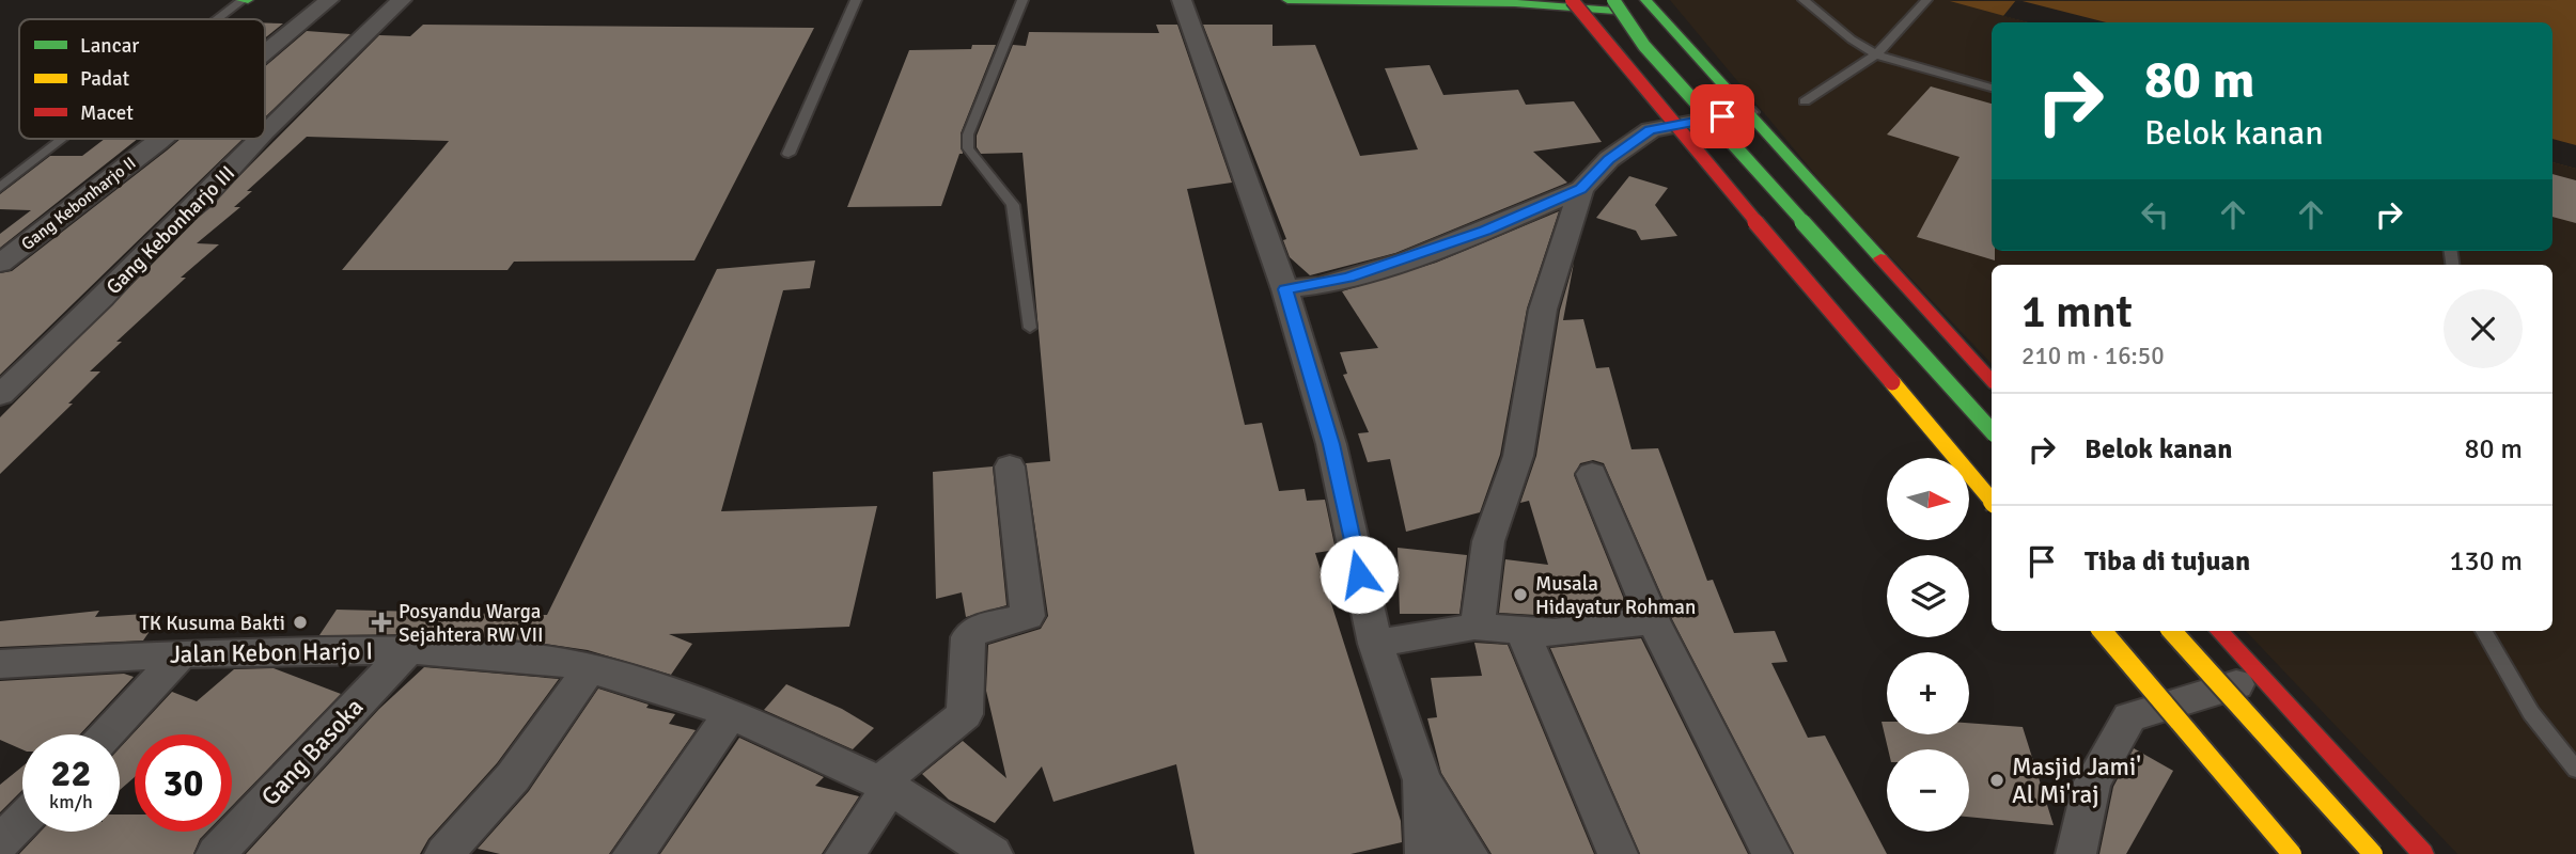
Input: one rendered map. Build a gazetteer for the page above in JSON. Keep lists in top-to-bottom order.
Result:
{
  "streets": {
    "street": [
      "Gang Kebonharjo II",
      "Gang Kebonharjo III",
      "Jalan Kebon Harjo I",
      "Gang Basoka"
    ]
  },
  "crossings": [
    ["Jalan Kebon Harjo I", "Gang Basoka"]
  ],
  "places": {
    "other": ["Musala Hidayatur Rohman", "TK Kusuma Bakti", "Masjid Jami' Al Mi'raj"],
    "health": ["Posyandu Warga Sejahtera RW VII"]
  },
  "legend": ["Lancar", "Padat", "Macet"],
  "north": "right",
  "page": {
    "turn": ["80 m", "Belok kanan"],
    "heading": ["1 mnt", "210 m · 16:50"],
    "list": [
      {
        "name": "Belok kanan",
        "value": "80 m"
      },
      {
        "name": "Tiba di tujuan",
        "value": "130 m"
      }
    ],
    "map_buttons": ["+", "−"],
    "speed": "22 km/h",
    "limit": "30"
  }
}
